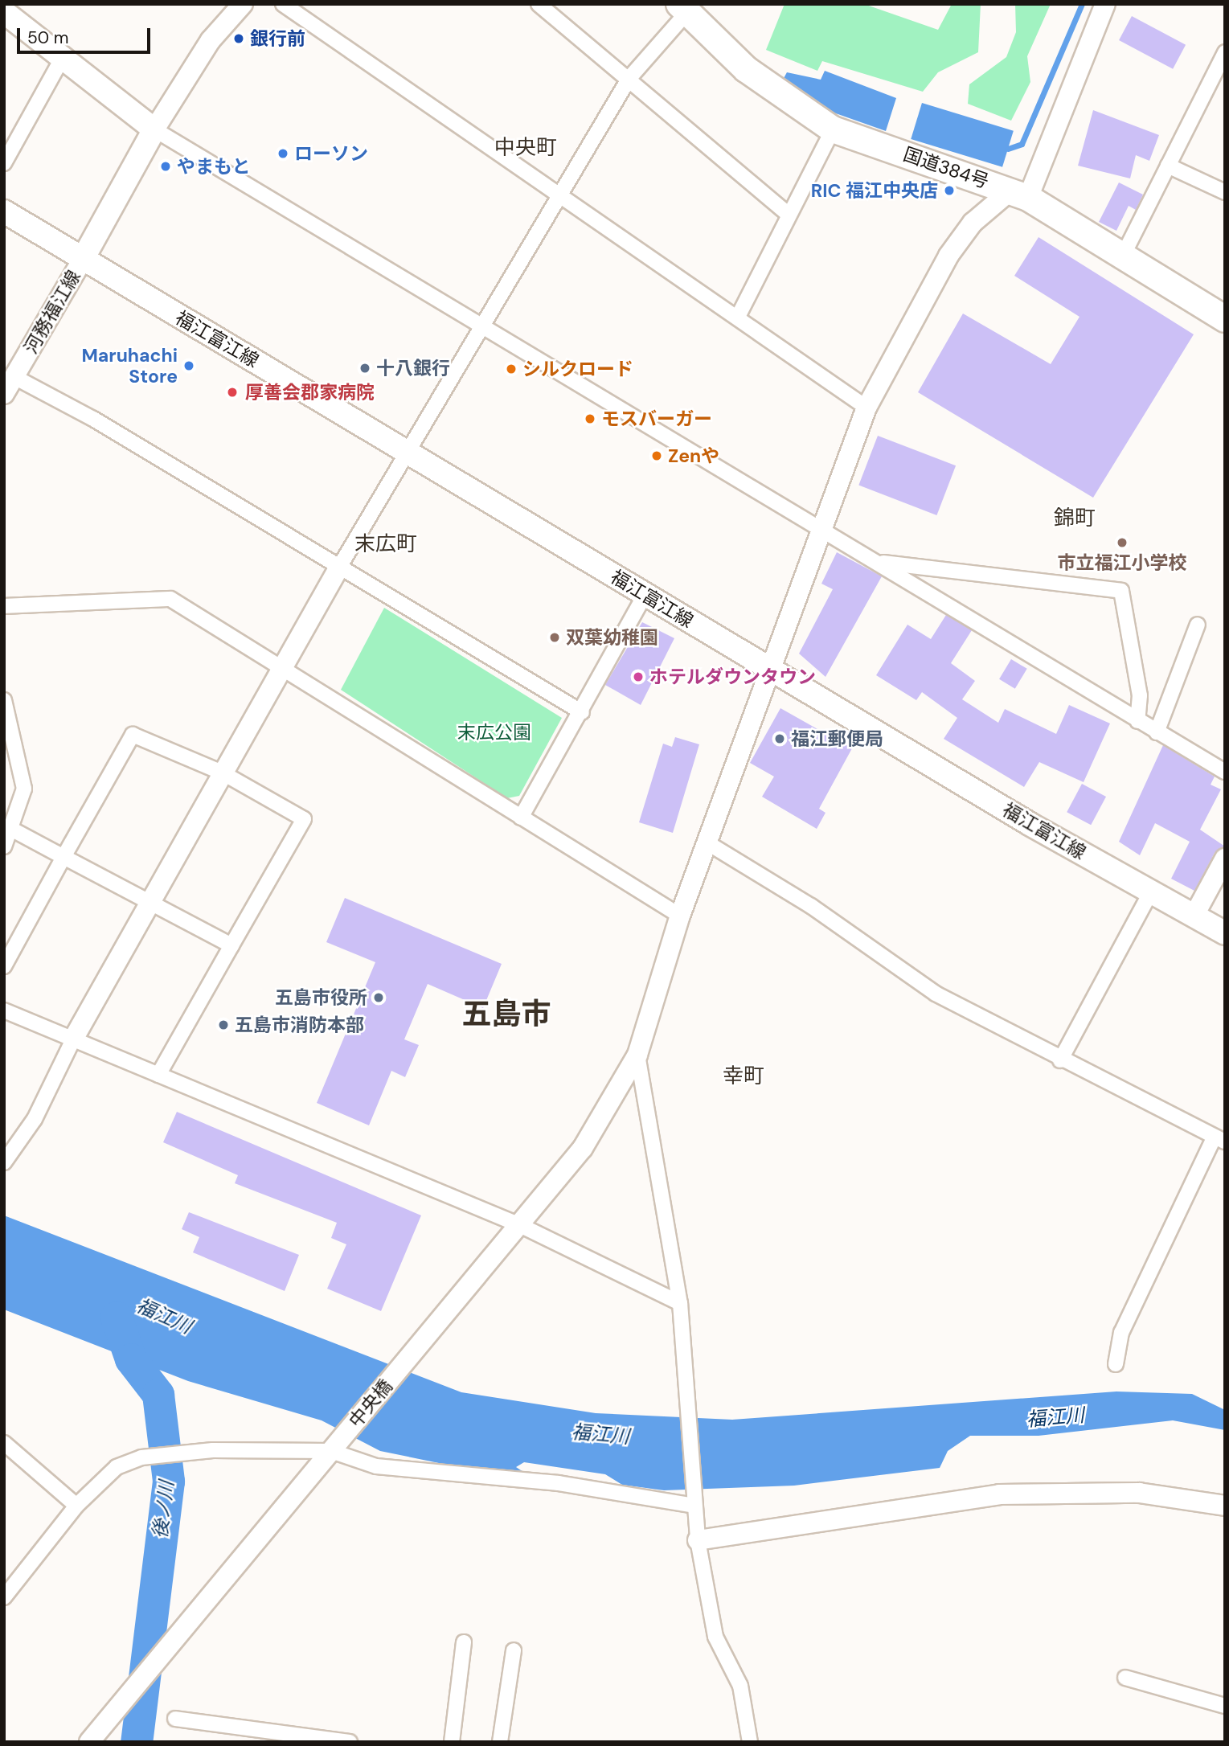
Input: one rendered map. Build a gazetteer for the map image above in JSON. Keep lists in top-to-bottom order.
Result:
{
  "streets": {
    "highway": ["国道384号"],
    "main road": ["福江富江線"],
    "street": ["河務福江線", "中央橋"]
  },
  "crossings": [
    ["国道384号", "中央橋"],
    ["河務福江線", "福江富江線"],
    ["福江富江線", "中央橋"]
  ],
  "districts": [
    "中央町",
    "錦町",
    "末広町",
    "五島市",
    "幸町"
  ],
  "water": ["福江川", "後ノ川"],
  "parks": ["末広公園"],
  "places": [
    "銀行前",
    "ローソン",
    "やまもと",
    "RIC 福江中央店",
    "Maruhachi Store",
    "十八銀行",
    "シルクロード",
    "厚善会郡家病院",
    "モスバーガー",
    "Zenや",
    "市立福江小学校",
    "双葉幼稚園",
    "ホテルダウンタウン",
    "福江郵便局",
    "五島市役所",
    "五島市消防本部"
  ],
  "scale_bar": "50 m"
}
